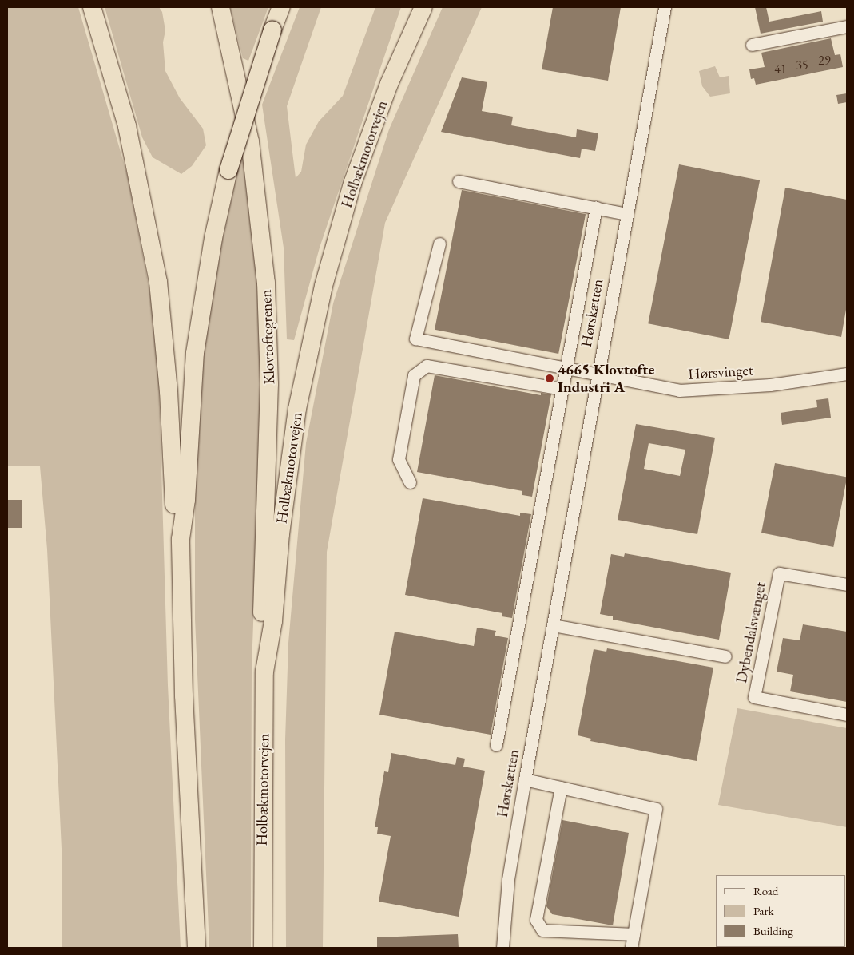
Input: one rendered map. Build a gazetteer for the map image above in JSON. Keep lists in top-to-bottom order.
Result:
{
  "streets": {
    "highway": ["Holbækmotorvejen", "Klovtoftegrenen"],
    "street": ["Hørskætten", "Hørsvinget", "Dybendalsvænget"]
  },
  "crossings": [
    ["Holbækmotorvejen", "Klovtoftegrenen"],
    ["Hørskætten", "Hørsvinget"]
  ],
  "places": ["4665 Klovtofte Industri A"],
  "house_numbers": ["29", "35", "41"],
  "legend": ["Road", "Park", "Building"]
}
